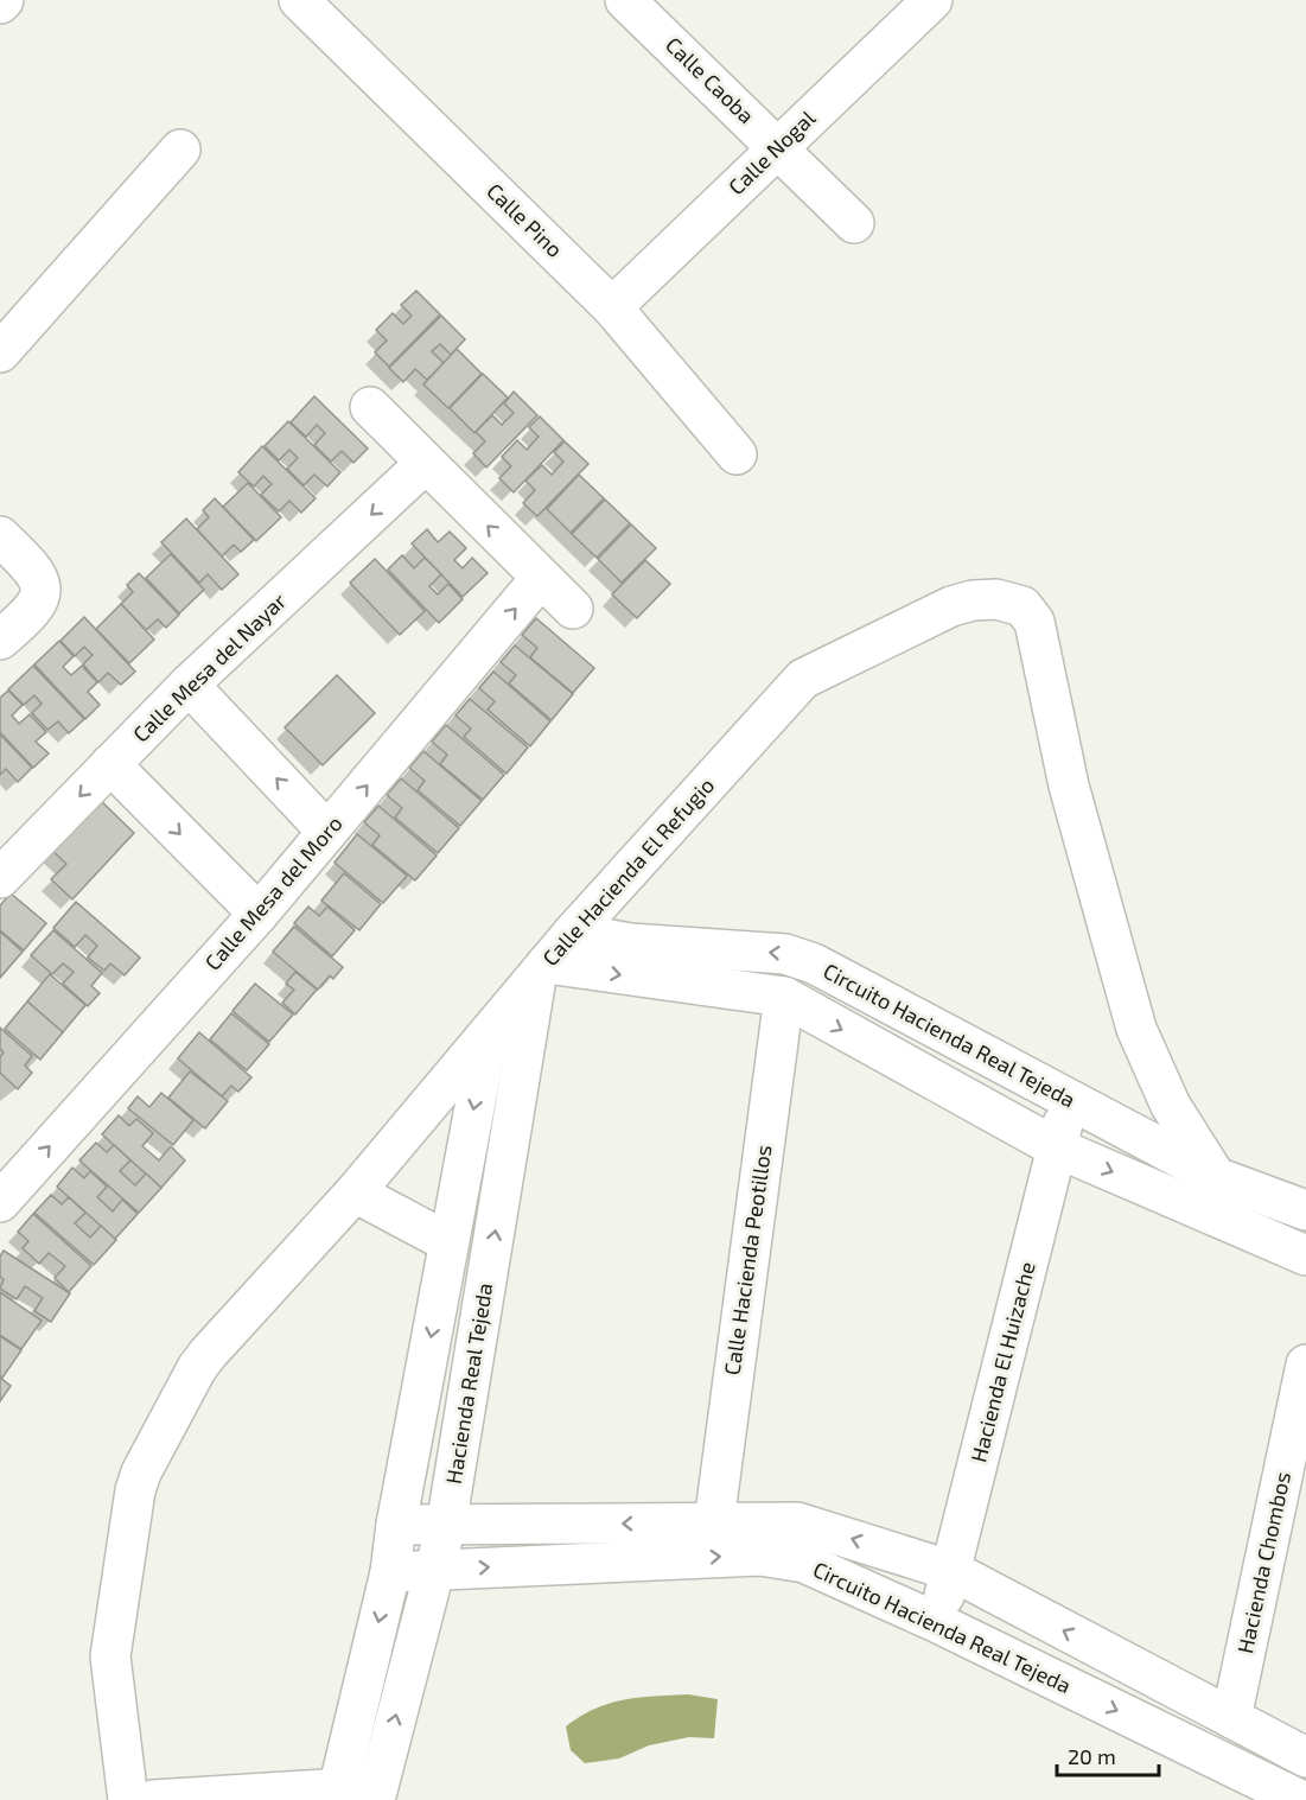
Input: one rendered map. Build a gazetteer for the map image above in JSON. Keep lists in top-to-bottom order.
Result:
{
  "streets": {
    "street": [
      "Calle Caoba",
      "Calle Nogal",
      "Calle Pino",
      "Calle Mesa del Nayar",
      "Calle Hacienda El Refugio",
      "Calle Mesa del Moro",
      "Circuito Hacienda Real Tejeda",
      "Calle Hacienda Peotillos",
      "Hacienda El Huizache",
      "Hacienda Real Tejeda",
      "Hacienda Chombos"
    ]
  },
  "crossings": [
    ["Calle Caoba", "Calle Nogal"],
    ["Calle Nogal", "Calle Pino"],
    ["Calle Hacienda El Refugio", "Circuito Hacienda Real Tejeda"],
    ["Calle Hacienda El Refugio", "Hacienda Real Tejeda"],
    ["Circuito Hacienda Real Tejeda", "Calle Hacienda Peotillos"],
    ["Circuito Hacienda Real Tejeda", "Hacienda El Huizache"],
    ["Circuito Hacienda Real Tejeda", "Hacienda Real Tejeda"],
    ["Circuito Hacienda Real Tejeda", "Hacienda Chombos"]
  ],
  "one_way": ["Calle Mesa del Nayar", "Calle Mesa del Moro"],
  "scale_bar": "20 m"
}
